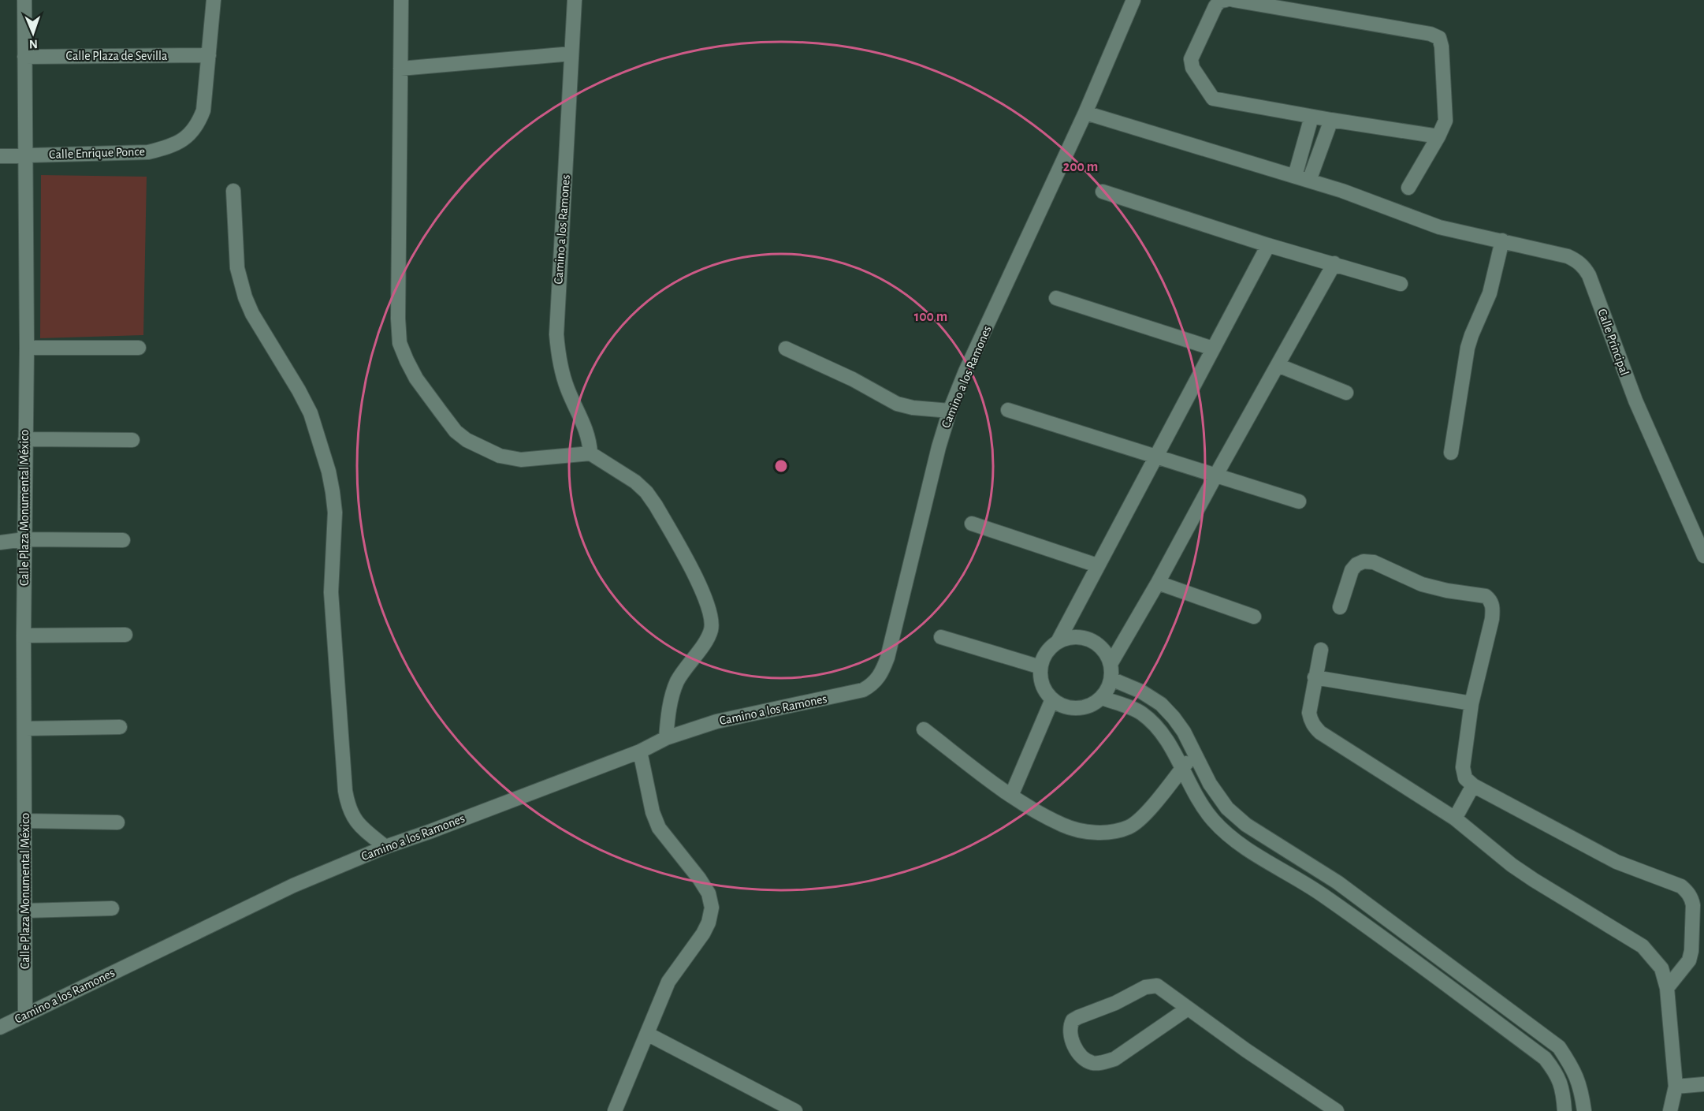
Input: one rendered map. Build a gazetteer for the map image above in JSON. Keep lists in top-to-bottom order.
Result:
{
  "streets": {
    "street": [
      "Calle Plaza de Sevilla",
      "Calle Enrique Ponce",
      "Camino a los Ramones",
      "Calle Principal",
      "Calle Plaza Monumental México"
    ]
  },
  "crossings": [
    ["Calle Plaza de Sevilla", "Calle Enrique Ponce"],
    ["Calle Plaza de Sevilla", "Calle Plaza Monumental México"],
    ["Calle Enrique Ponce", "Calle Plaza Monumental México"],
    ["Camino a los Ramones", "Calle Principal"],
    ["Camino a los Ramones", "Calle Plaza Monumental México"]
  ],
  "north": "bottom",
  "rings": ["200 m", "100 m"]
}
